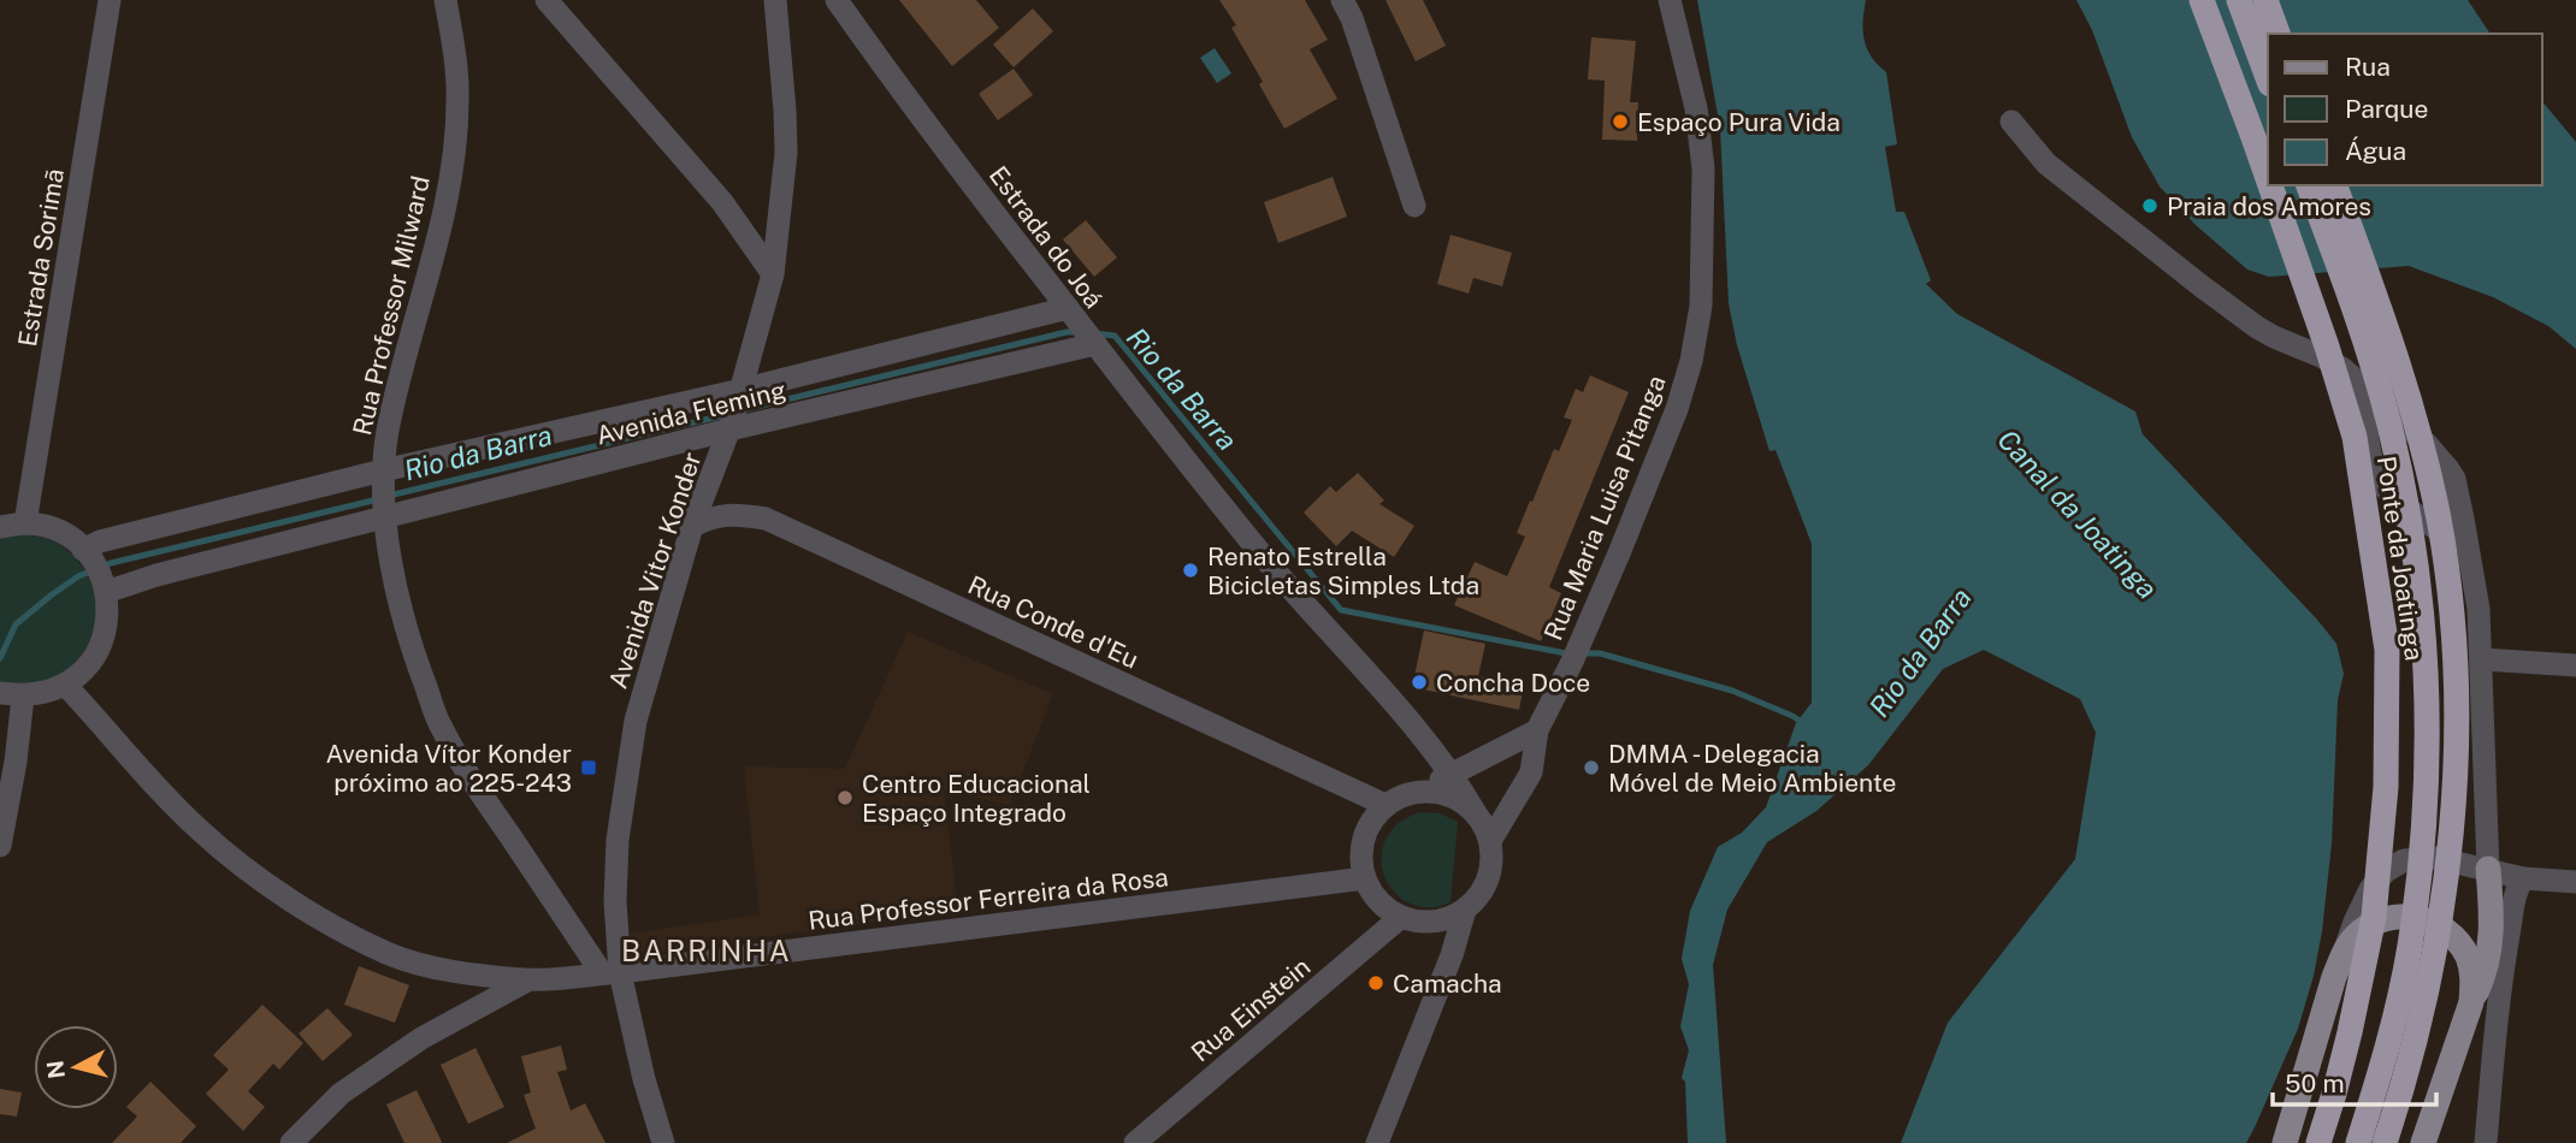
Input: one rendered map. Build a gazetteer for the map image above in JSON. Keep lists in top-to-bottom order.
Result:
{
  "streets": {
    "highway": ["Ponte da Joatinga"],
    "street": [
      "Estrada do Joá",
      "Estrada Sorimã",
      "Rua Professor Milward",
      "Avenida Fleming",
      "Rua Maria Luisa Pitanga",
      "Avenida Vitor Konder",
      "Rua Conde d'Eu",
      "Rua Professor Ferreira da Rosa",
      "Rua Einstein"
    ]
  },
  "crossings": [
    ["Estrada do Joá", "Avenida Fleming"],
    ["Estrada do Joá", "Rua Maria Luisa Pitanga"],
    ["Estrada do Joá", "Rua Conde d'Eu"],
    ["Estrada do Joá", "Rua Professor Ferreira da Rosa"],
    ["Estrada do Joá", "Rua Einstein"],
    ["Rua Professor Milward", "Avenida Fleming"],
    ["Rua Professor Milward", "Avenida Vitor Konder"],
    ["Rua Professor Milward", "Rua Professor Ferreira da Rosa"],
    ["Avenida Fleming", "Avenida Vitor Konder"],
    ["Rua Maria Luisa Pitanga", "Rua Conde d'Eu"],
    ["Rua Maria Luisa Pitanga", "Rua Professor Ferreira da Rosa"],
    ["Rua Maria Luisa Pitanga", "Rua Einstein"],
    ["Avenida Vitor Konder", "Rua Conde d'Eu"],
    ["Avenida Vitor Konder", "Rua Professor Ferreira da Rosa"],
    ["Rua Conde d'Eu", "Rua Professor Ferreira da Rosa"],
    ["Rua Conde d'Eu", "Rua Einstein"],
    ["Rua Professor Ferreira da Rosa", "Rua Einstein"]
  ],
  "districts": ["BARRINHA"],
  "water": ["Rio da Barra", "Canal da Joatinga"],
  "places": {
    "other": [
      "Espaço Pura Vida",
      "Praia dos Amores",
      "Renato Estrella Bicicletas Simples Ltda",
      "Concha Doce",
      "DMMA - Delegacia Móvel de Meio Ambiente",
      "Centro Educacional Espaço Integrado",
      "Camacha"
    ],
    "transit": ["Avenida Vítor Konder próximo ao 225-243"]
  },
  "legend": ["Rua", "Parque", "Água"],
  "scale_bar": "50 m",
  "north": "left"
}
